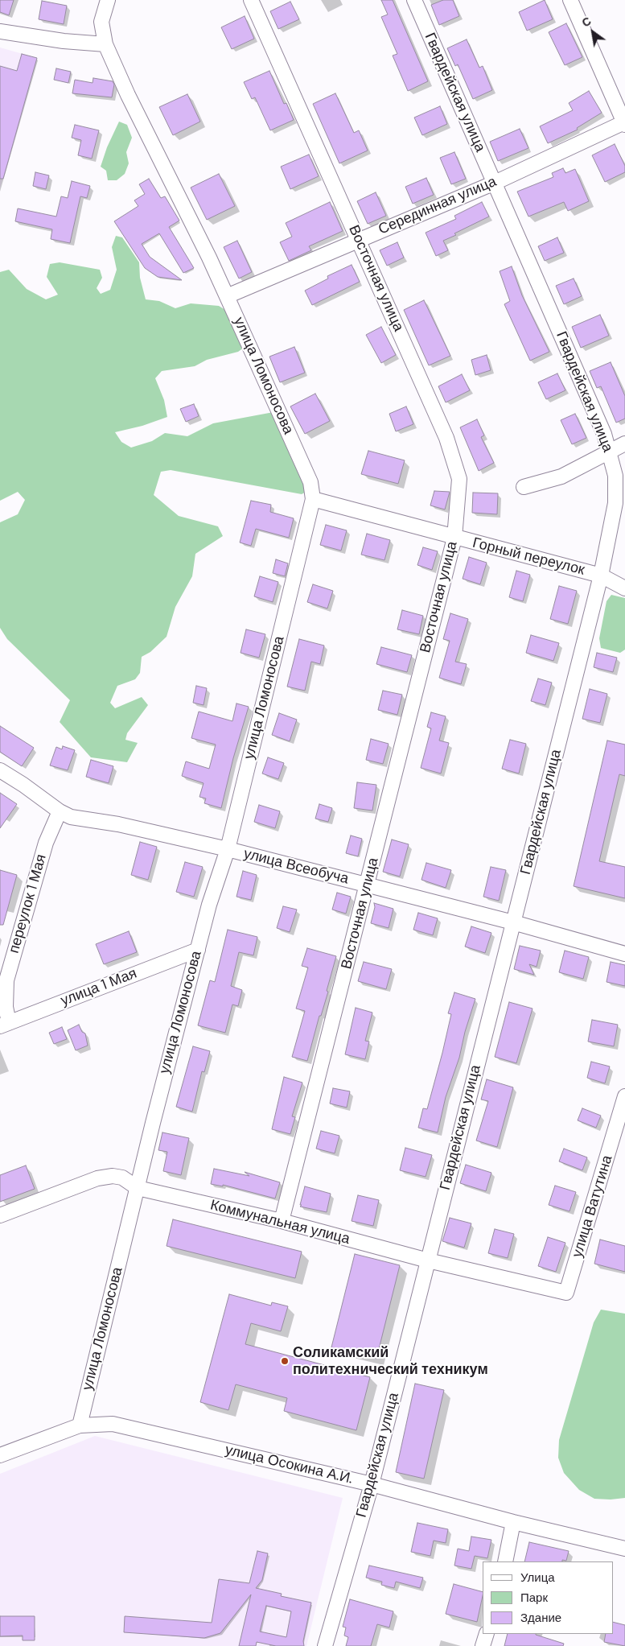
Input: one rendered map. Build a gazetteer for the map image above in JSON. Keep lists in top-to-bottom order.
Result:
{
  "streets": {
    "street": [
      "Гвардейская улица",
      "Серединная улица",
      "Восточная улица",
      "улица Ломоносова",
      "Горный переулок",
      "улица Всеобуча",
      "переулок 1 Мая",
      "улица 1 Мая",
      "улица Ватутина",
      "Коммунальная улица",
      "улица Осокина А.И."
    ]
  },
  "crossings": [
    ["Гвардейская улица", "Серединная улица"],
    ["Гвардейская улица", "Горный переулок"],
    ["Гвардейская улица", "улица Всеобуча"],
    ["Гвардейская улица", "Коммунальная улица"],
    ["Гвардейская улица", "улица Осокина А.И."],
    ["Серединная улица", "Восточная улица"],
    ["Серединная улица", "улица Ломоносова"],
    ["Восточная улица", "Горный переулок"],
    ["Восточная улица", "улица Всеобуча"],
    ["Восточная улица", "Коммунальная улица"],
    ["улица Ломоносова", "Горный переулок"],
    ["улица Ломоносова", "улица Всеобуча"],
    ["улица Ломоносова", "улица 1 Мая"],
    ["улица Ломоносова", "Коммунальная улица"],
    ["улица Ломоносова", "улица Осокина А.И."],
    ["улица Всеобуча", "переулок 1 Мая"],
    ["переулок 1 Мая", "улица 1 Мая"],
    ["улица Ватутина", "Коммунальная улица"]
  ],
  "places": ["Соликамский политехнический техникум"],
  "legend": ["Улица", "Парк", "Здание"],
  "north": "top left"
}
